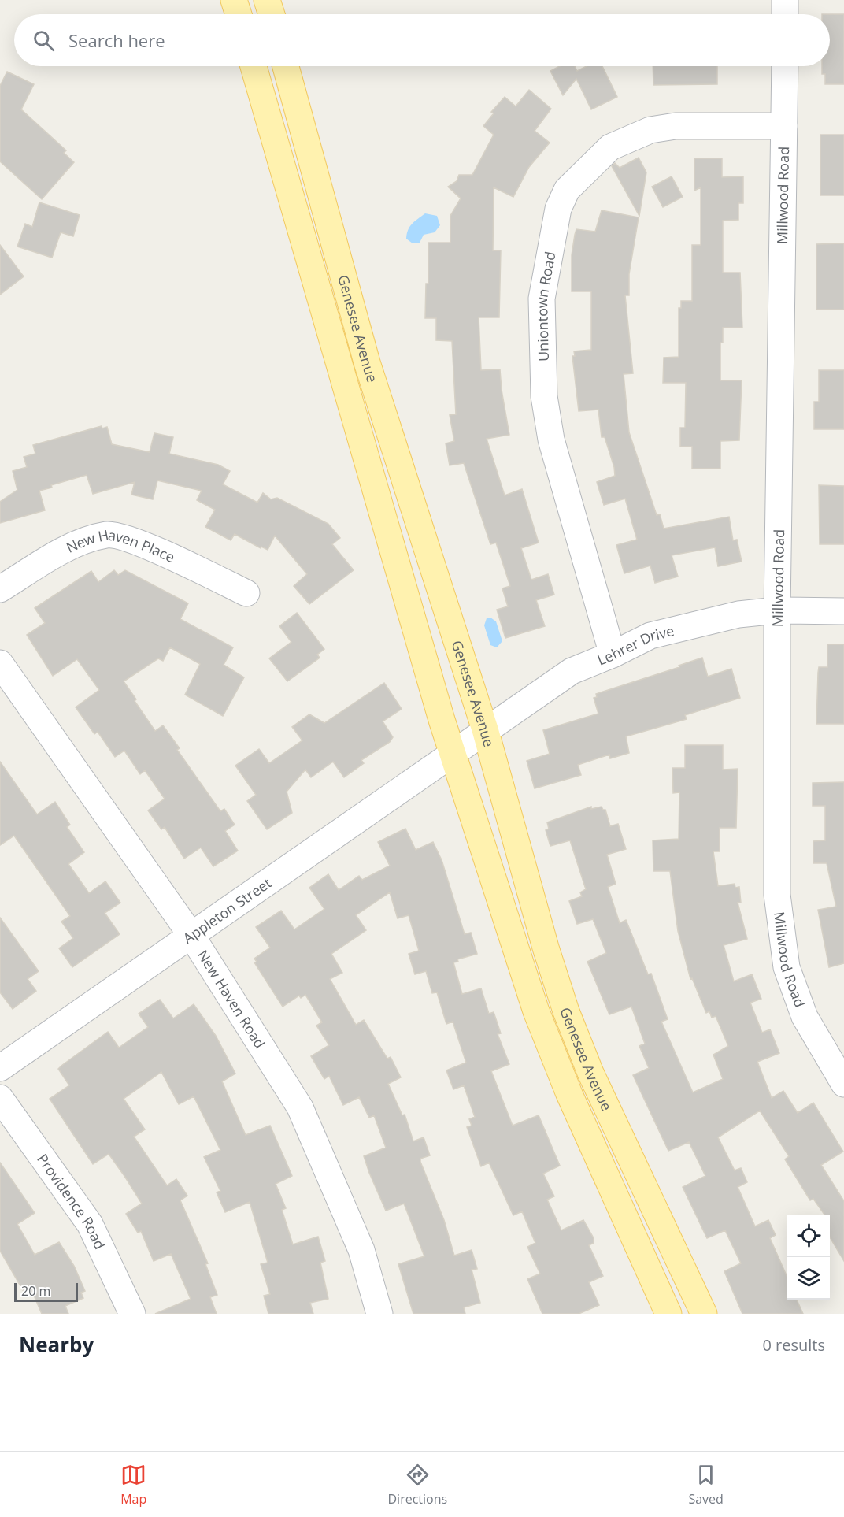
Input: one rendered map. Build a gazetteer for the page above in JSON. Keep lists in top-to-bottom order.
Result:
{
  "streets": {
    "main road": ["Genesee Avenue"],
    "street": [
      "Millwood Road",
      "Uniontown Road",
      "New Haven Place",
      "Lehrer Drive",
      "Appleton Street",
      "New Haven Road",
      "Providence Road"
    ]
  },
  "crossings": [
    ["Millwood Road", "Uniontown Road"],
    ["Millwood Road", "Lehrer Drive"],
    ["Uniontown Road", "Lehrer Drive"],
    ["Genesee Avenue", "Lehrer Drive"],
    ["Genesee Avenue", "Appleton Street"],
    ["Lehrer Drive", "Appleton Street"],
    ["Appleton Street", "New Haven Road"]
  ],
  "scale_bar": "20 m",
  "page": {
    "search": "Search here",
    "scale": "20 m",
    "heading": ["Nearby", "0 results"],
    "nav": ["Map", "Directions", "Saved"]
  }
}
